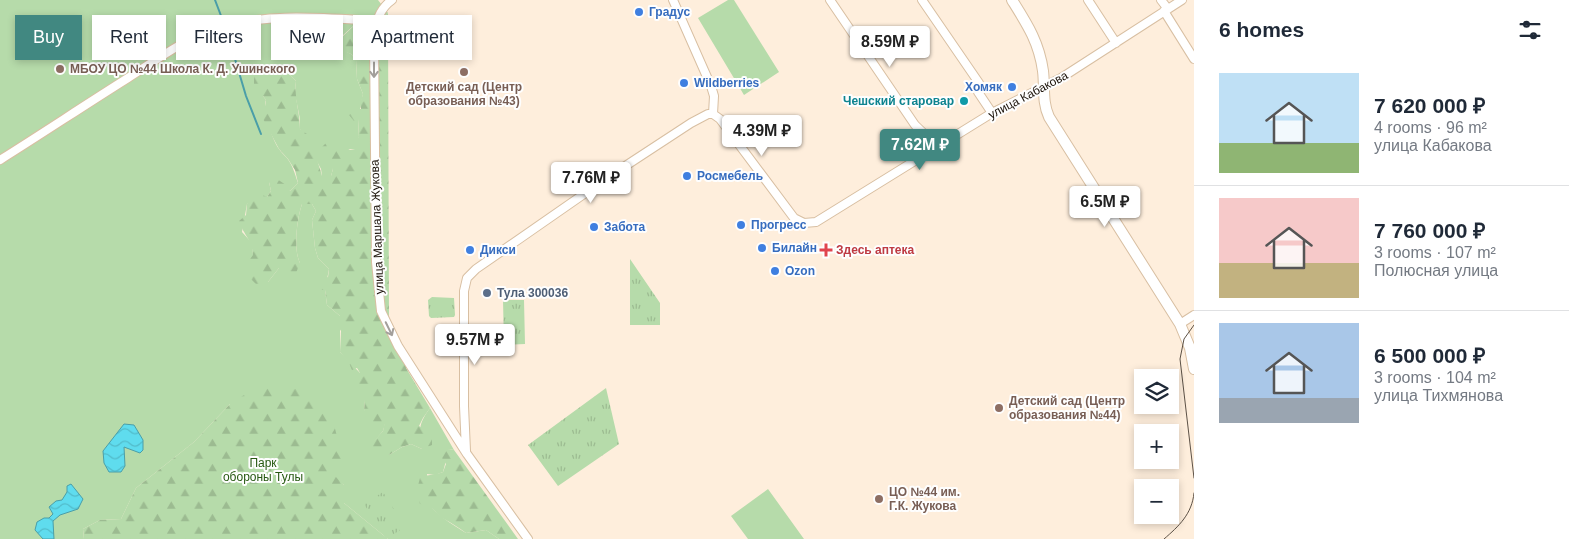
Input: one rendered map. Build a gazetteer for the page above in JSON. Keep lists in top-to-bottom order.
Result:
{
  "streets": {
    "street": ["улица Кабакова", "улица Маршала Жукова"]
  },
  "one_way": ["улица Маршала Жукова"],
  "parks": ["Парк обороны Тулы"],
  "places": {
    "other": [
      "Градус",
      "МБОУ ЦО №44 Школа К. Д. Ушинского",
      "Детский сад (Центр образования №43)",
      "Wildberries",
      "Хомяк",
      "Чешский старовар",
      "Росмебель",
      "Прогресс",
      "Забота",
      "Билайн",
      "Дикси",
      "Ozon",
      "Тула 300036",
      "Детский сад (Центр образования №44)",
      "ЦО №44 им. Г.К. Жукова"
    ],
    "health": ["Здесь аптека"]
  },
  "page": {
    "heading": "6 homes",
    "chip": [
      "Buy",
      "Rent",
      "Filters",
      "New",
      "Apartment"
    ],
    "price": [
      "8.59M ₽",
      "4.39M ₽",
      "7.62M ₽",
      "7.76M ₽",
      "6.5M ₽",
      "9.57M ₽"
    ],
    "list": [
      {
        "name": "7 620 000 ₽",
        "note": "4 rooms · 96 m² · улица Кабакова"
      },
      {
        "name": "7 760 000 ₽",
        "note": "3 rooms · 107 m² · Полюсная улица"
      },
      {
        "name": "6 500 000 ₽",
        "note": "3 rooms · 104 m² · улица Тихмянова"
      }
    ],
    "map_buttons": ["+", "−"]
  }
}
